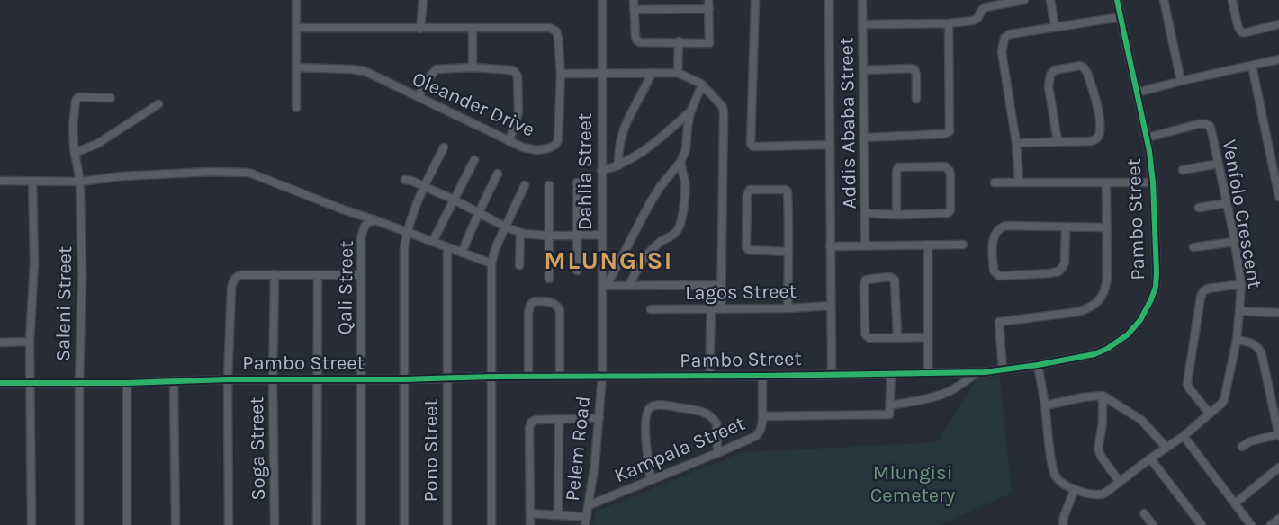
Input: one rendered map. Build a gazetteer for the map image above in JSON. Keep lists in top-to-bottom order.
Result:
{
  "streets": {
    "street": [
      "Oleander Drive",
      "Addis Ababa Street",
      "Dahlia Street",
      "Venfolo Crescent",
      "Pambo Street",
      "Qali Street",
      "Lagos Street",
      "Saleni Street",
      "Soga Street",
      "Pelem Road",
      "Kampala Street",
      "Pono Street"
    ]
  },
  "crossings": [
    ["Dahlia Street", "Pambo Street"],
    ["Dahlia Street", "Pelem Road"],
    ["Venfolo Crescent", "Pambo Street"],
    ["Pambo Street", "Qali Street"],
    ["Pambo Street", "Lagos Street"],
    ["Pambo Street", "Saleni Street"],
    ["Pambo Street", "Soga Street"],
    ["Pambo Street", "Pelem Road"],
    ["Pambo Street", "Kampala Street"],
    ["Pambo Street", "Pono Street"],
    ["Pelem Road", "Kampala Street"]
  ],
  "districts": ["MLUNGISI"],
  "parks": ["Mlungisi Cemetery"]
}
